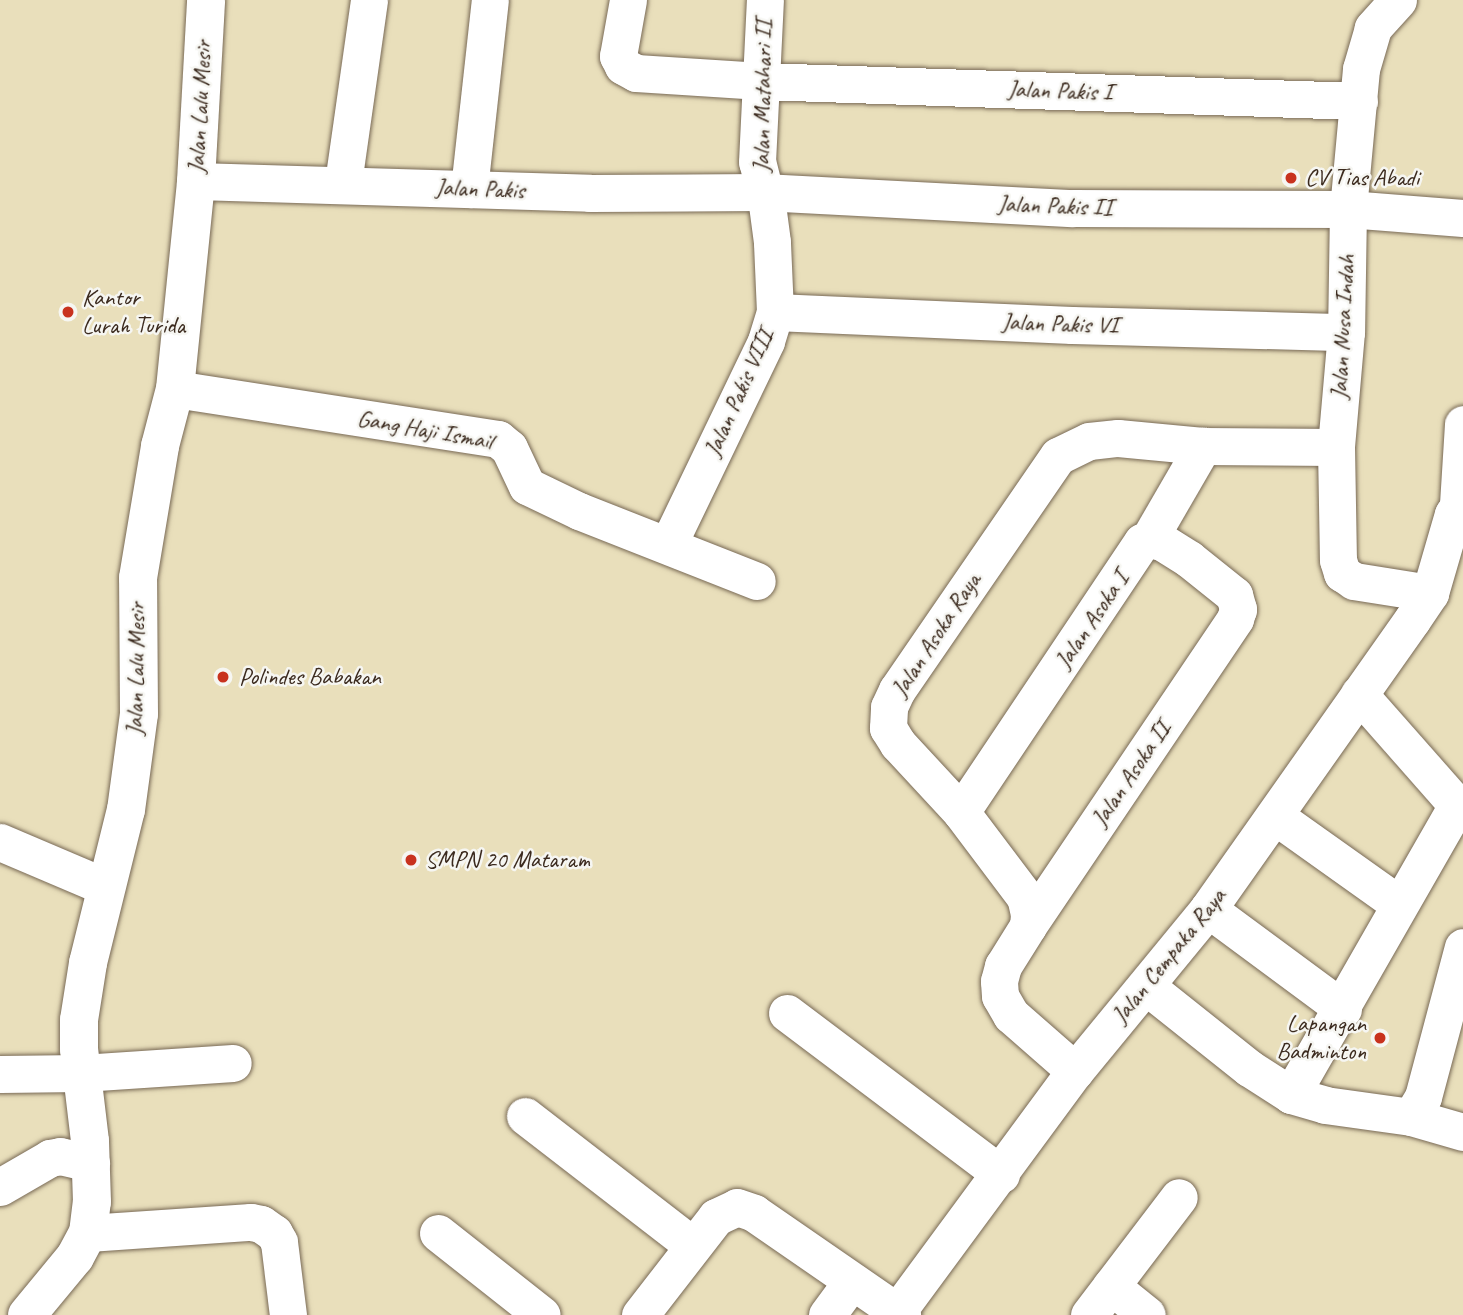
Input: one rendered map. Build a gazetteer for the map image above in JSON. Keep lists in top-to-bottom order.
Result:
{
  "streets": {
    "street": [
      "Jalan Pakis I",
      "Jalan Matahari II",
      "Jalan Lalu Mesir",
      "Jalan Pakis",
      "Jalan Pakis II",
      "Jalan Pakis VI",
      "Jalan Nusa Indah",
      "Jalan Pakis VIII",
      "Gang Haji Ismail",
      "Jalan Asoka I",
      "Jalan Asoka Raya",
      "Jalan Asoka II",
      "Jalan Cempaka Raya"
    ]
  },
  "crossings": [
    ["Jalan Pakis I", "Jalan Matahari II"],
    ["Jalan Pakis I", "Jalan Nusa Indah"],
    ["Jalan Matahari II", "Jalan Pakis"],
    ["Jalan Matahari II", "Jalan Pakis II"],
    ["Jalan Matahari II", "Jalan Pakis VIII"],
    ["Jalan Lalu Mesir", "Jalan Pakis"],
    ["Jalan Lalu Mesir", "Gang Haji Ismail"],
    ["Jalan Pakis", "Jalan Pakis II"],
    ["Jalan Pakis", "Jalan Pakis VIII"],
    ["Jalan Pakis II", "Jalan Nusa Indah"],
    ["Jalan Pakis II", "Jalan Pakis VIII"],
    ["Jalan Pakis VI", "Jalan Nusa Indah"],
    ["Jalan Pakis VI", "Jalan Pakis VIII"],
    ["Jalan Nusa Indah", "Jalan Asoka Raya"],
    ["Jalan Nusa Indah", "Jalan Cempaka Raya"],
    ["Jalan Pakis VIII", "Gang Haji Ismail"],
    ["Jalan Asoka I", "Jalan Asoka Raya"],
    ["Jalan Asoka I", "Jalan Asoka II"],
    ["Jalan Asoka Raya", "Jalan Asoka II"]
  ],
  "places": [
    "CV Tias Abadi",
    "Kantor Lurah Turida",
    "Polindes Babakan",
    "SMPN 20 Mataram",
    "Lapangan Badminton"
  ]
}
